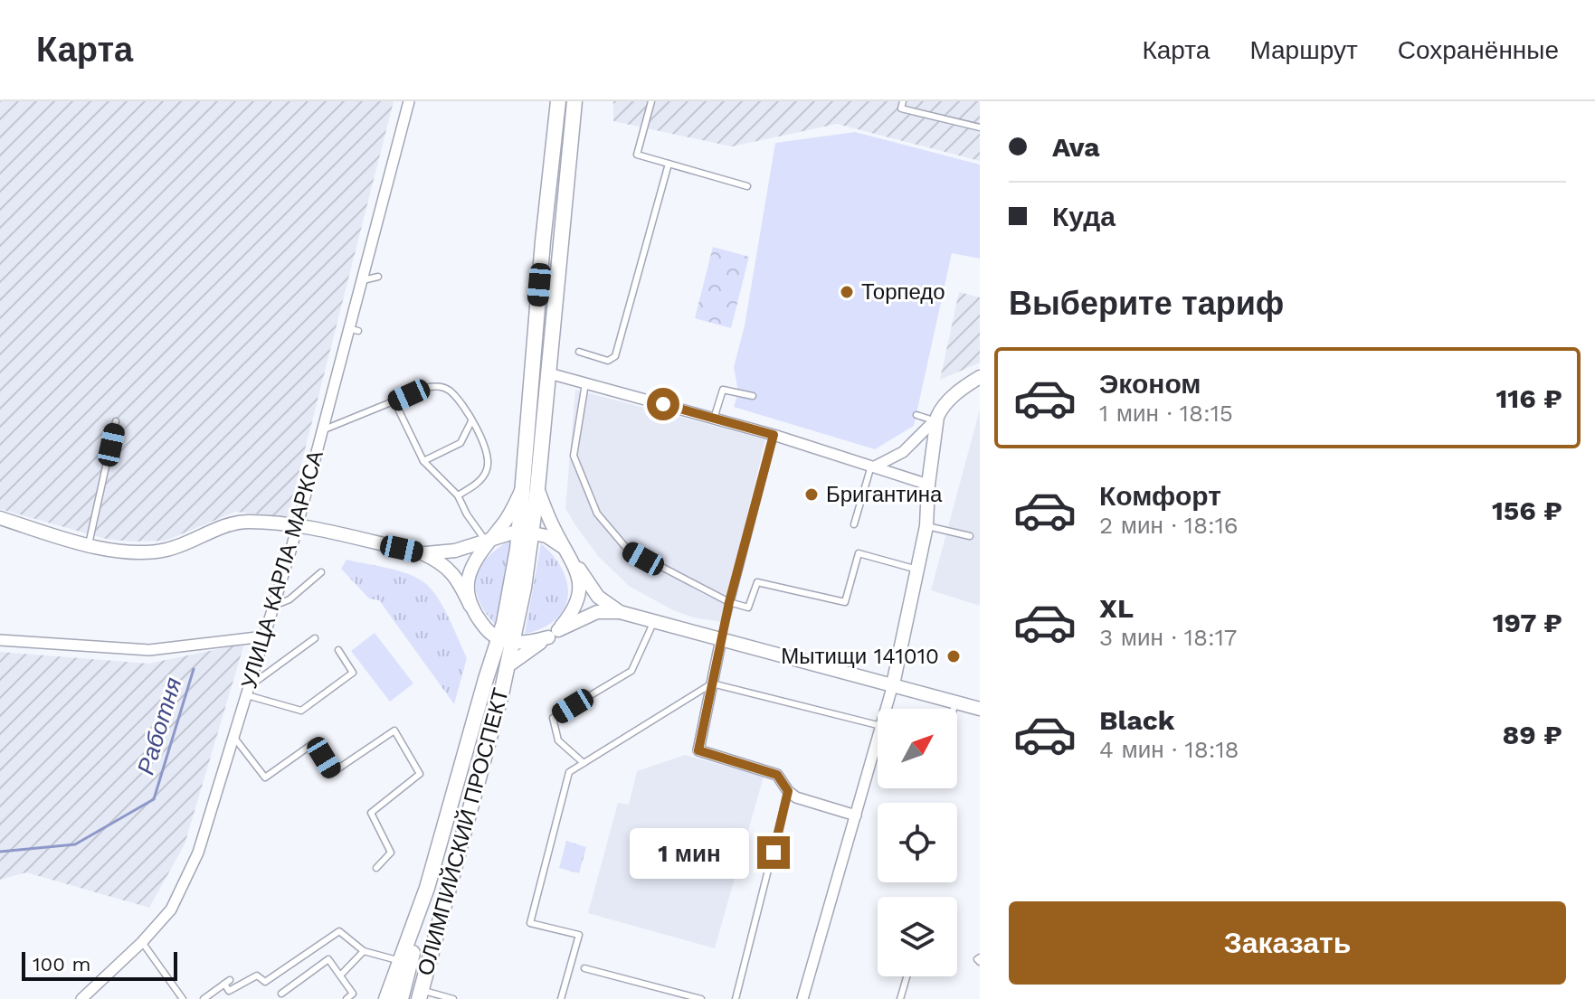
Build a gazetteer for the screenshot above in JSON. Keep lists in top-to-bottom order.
{
  "streets": {
    "main road": ["ОЛИМПИЙСКИЙ ПРОСПЕКТ"],
    "street": ["УЛИЦА КАРЛА МАРКСА"]
  },
  "water": ["Работня"],
  "places": ["Торпедо", "Бригантина", "Мытищи 141010"],
  "scale_bar": "100 m",
  "north": "top right",
  "page": {
    "header": "Карта",
    "nav": ["Карта", "Маршрут", "Сохранённые"],
    "banner": ["Ava", "Куда"],
    "heading": "Выберите тариф",
    "list": [
      {
        "name": "Эконом",
        "note": "1 мин · 18:15",
        "value": "116 ₽"
      },
      {
        "name": "Комфорт",
        "note": "2 мин · 18:16",
        "value": "156 ₽"
      },
      {
        "name": "XL",
        "note": "3 мин · 18:17",
        "value": "197 ₽"
      },
      {
        "name": "Black",
        "note": "4 мин · 18:18",
        "value": "89 ₽"
      }
    ],
    "bubble": "1 мин",
    "buttons": "Заказать",
    "scale": "100 m"
  }
}
